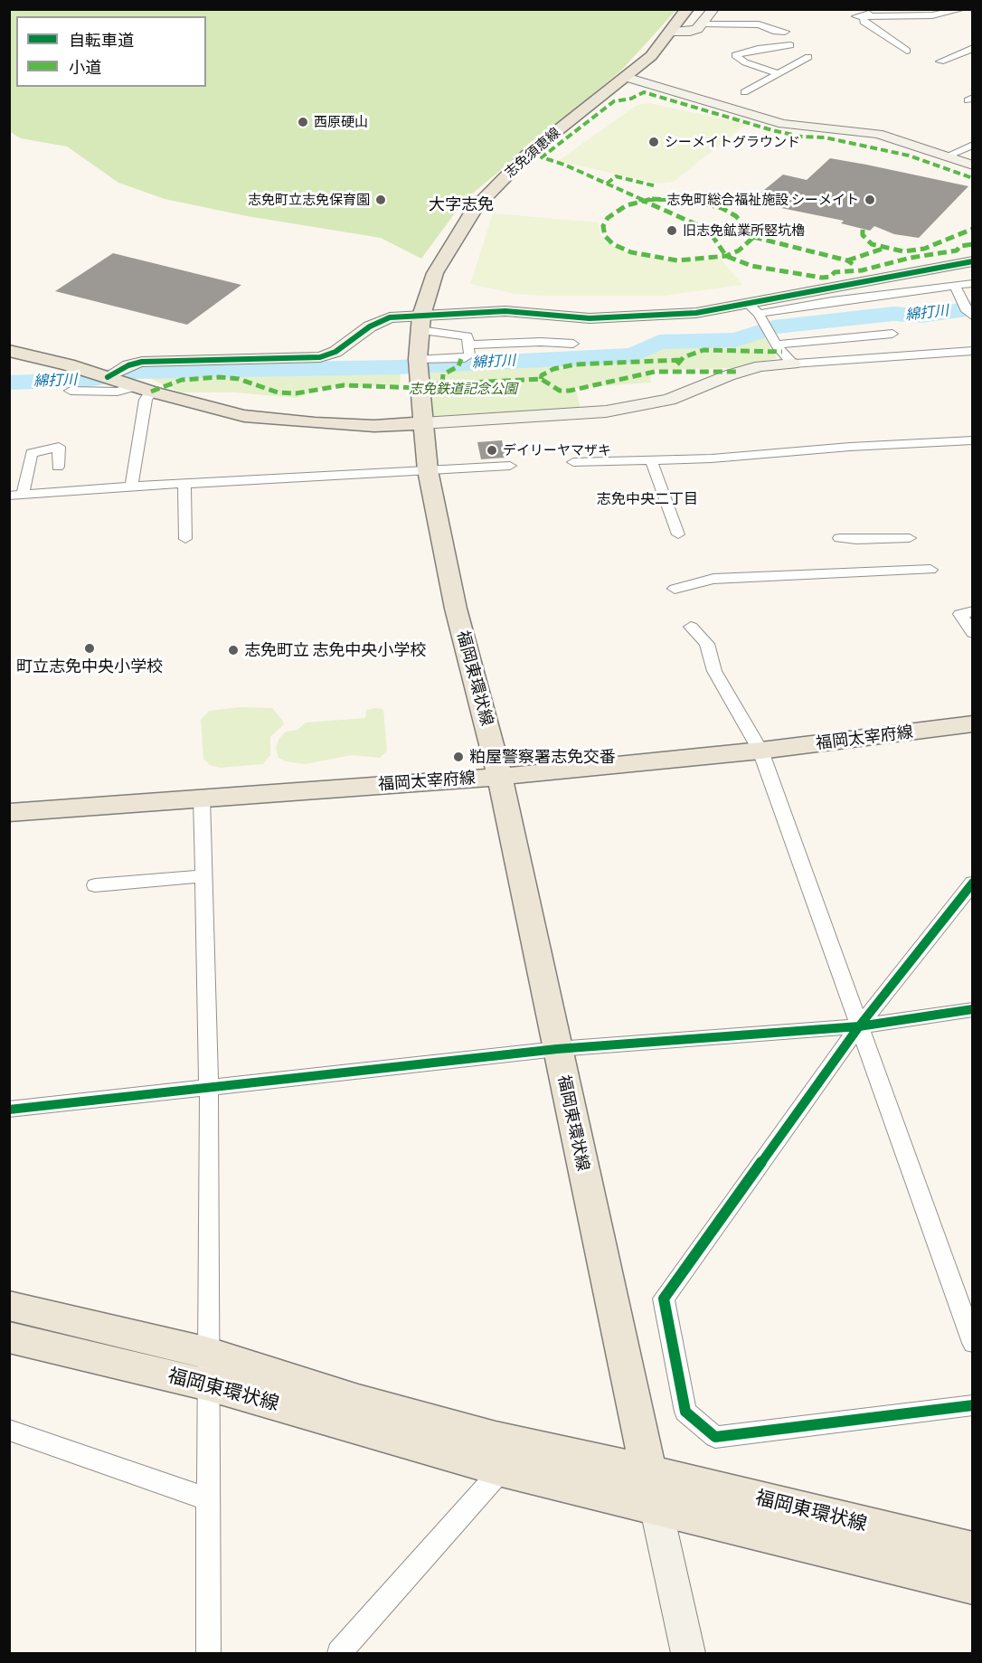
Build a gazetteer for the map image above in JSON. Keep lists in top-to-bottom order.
{
  "streets": {
    "main road": ["志免須恵線", "福岡東環状線", "福岡太宰府線"]
  },
  "crossings": [
    ["志免須恵線", "福岡東環状線"],
    ["福岡東環状線", "福岡太宰府線"]
  ],
  "districts": ["大字志免", "志免中央二丁目"],
  "water": ["綿打川"],
  "parks": ["志免鉄道記念公園"],
  "places": [
    "西原硬山",
    "シーメイトグラウンド",
    "志免町立志免保育園",
    "志免町総合福祉施設 シーメイト",
    "旧志免鉱業所竪坑櫓",
    "デイリーヤマザキ",
    "町立志免中央小学校",
    "志免町立 志免中央小学校",
    "粕屋警察署志免交番"
  ],
  "legend": ["自転車道", "小道"]
}
